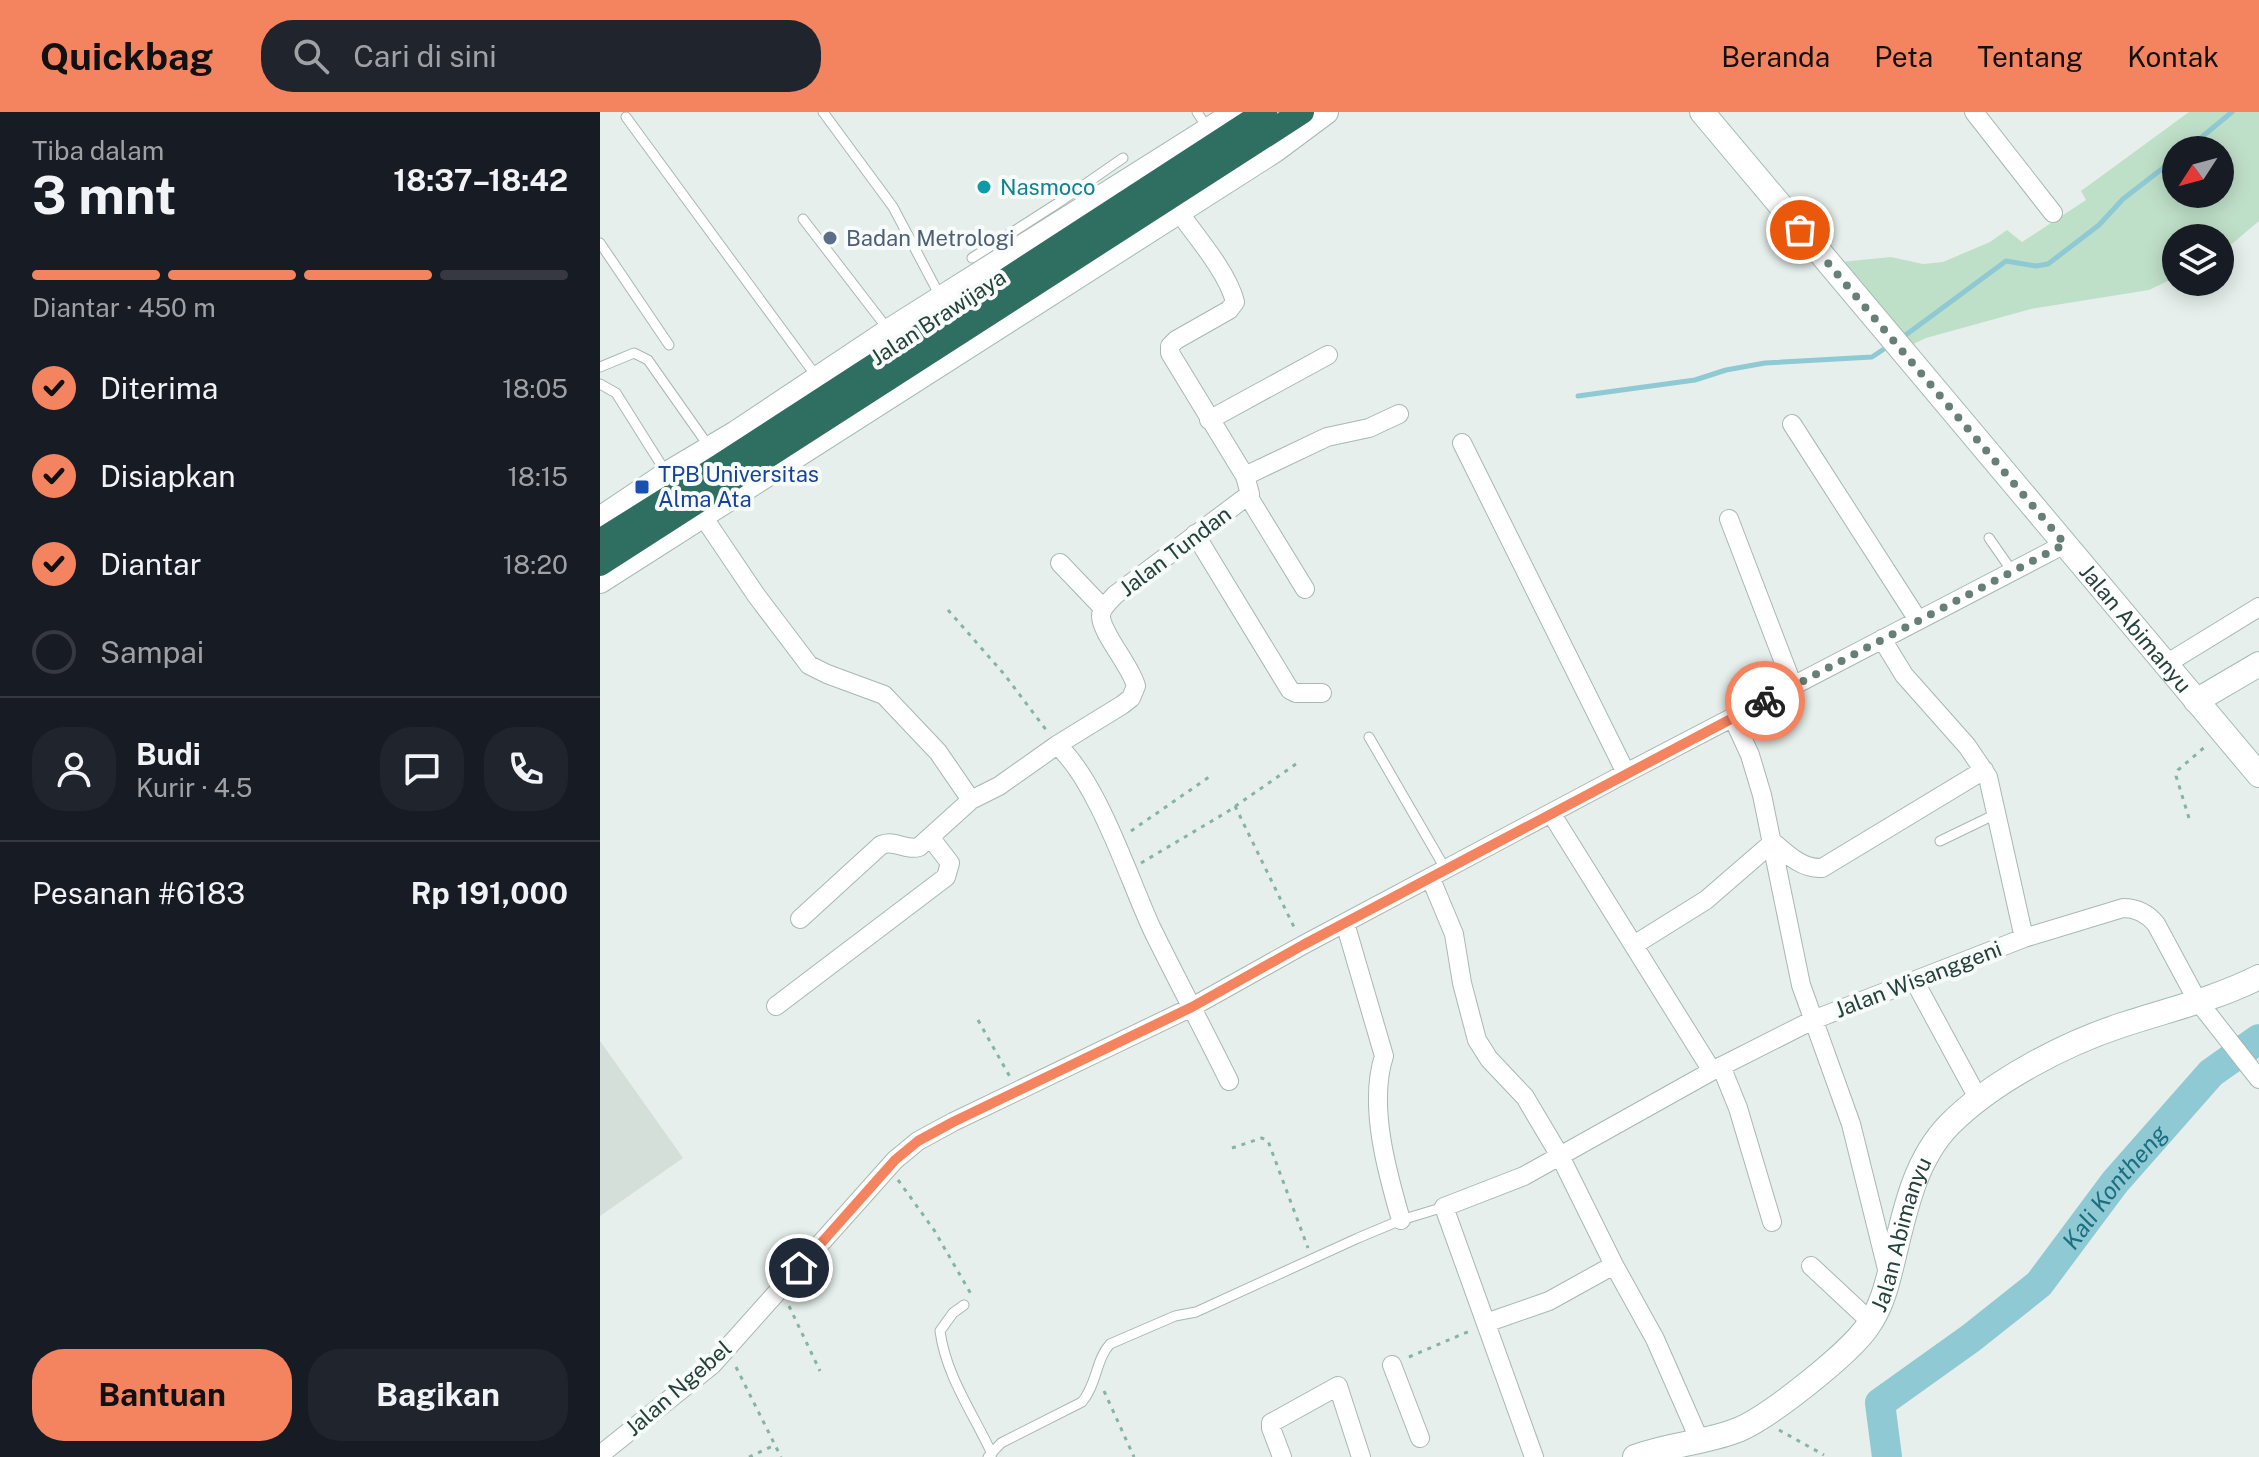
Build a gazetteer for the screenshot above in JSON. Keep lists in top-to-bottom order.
{
  "streets": {
    "highway": ["Jalan Brawijaya"],
    "street": [
      "Jalan Tundan",
      "Jalan Abimanyu",
      "Jalan Wisanggeni",
      "Jalan Ngebel"
    ]
  },
  "crossings": [
    ["Jalan Abimanyu", "Jalan Wisanggeni"],
    ["Jalan Abimanyu", "Jalan Ngebel"]
  ],
  "water": ["Kali Kontheng"],
  "places": {
    "other": ["Nasmoco", "Badan Metrologi"],
    "transit": ["TPB Universitas Alma Ata"]
  },
  "north": "bottom left",
  "page": {
    "header": "Quickbag",
    "search": "Cari di sini",
    "nav": [
      "Beranda",
      "Peta",
      "Tentang",
      "Kontak"
    ],
    "heading": ["3 mnt", "Tiba dalam", "18:37–18:42"],
    "panel": [
      "Budi",
      "Kurir · 4.5",
      "Pesanan #6183",
      "Rp 191,000"
    ],
    "bar": "Diantar · 450 m",
    "list": [
      ["Diterima", "18:05"],
      ["Disiapkan", "18:15"],
      ["Diantar", "18:20"],
      "Sampai"
    ],
    "buttons": ["Bantuan", "Bagikan"]
  }
}
